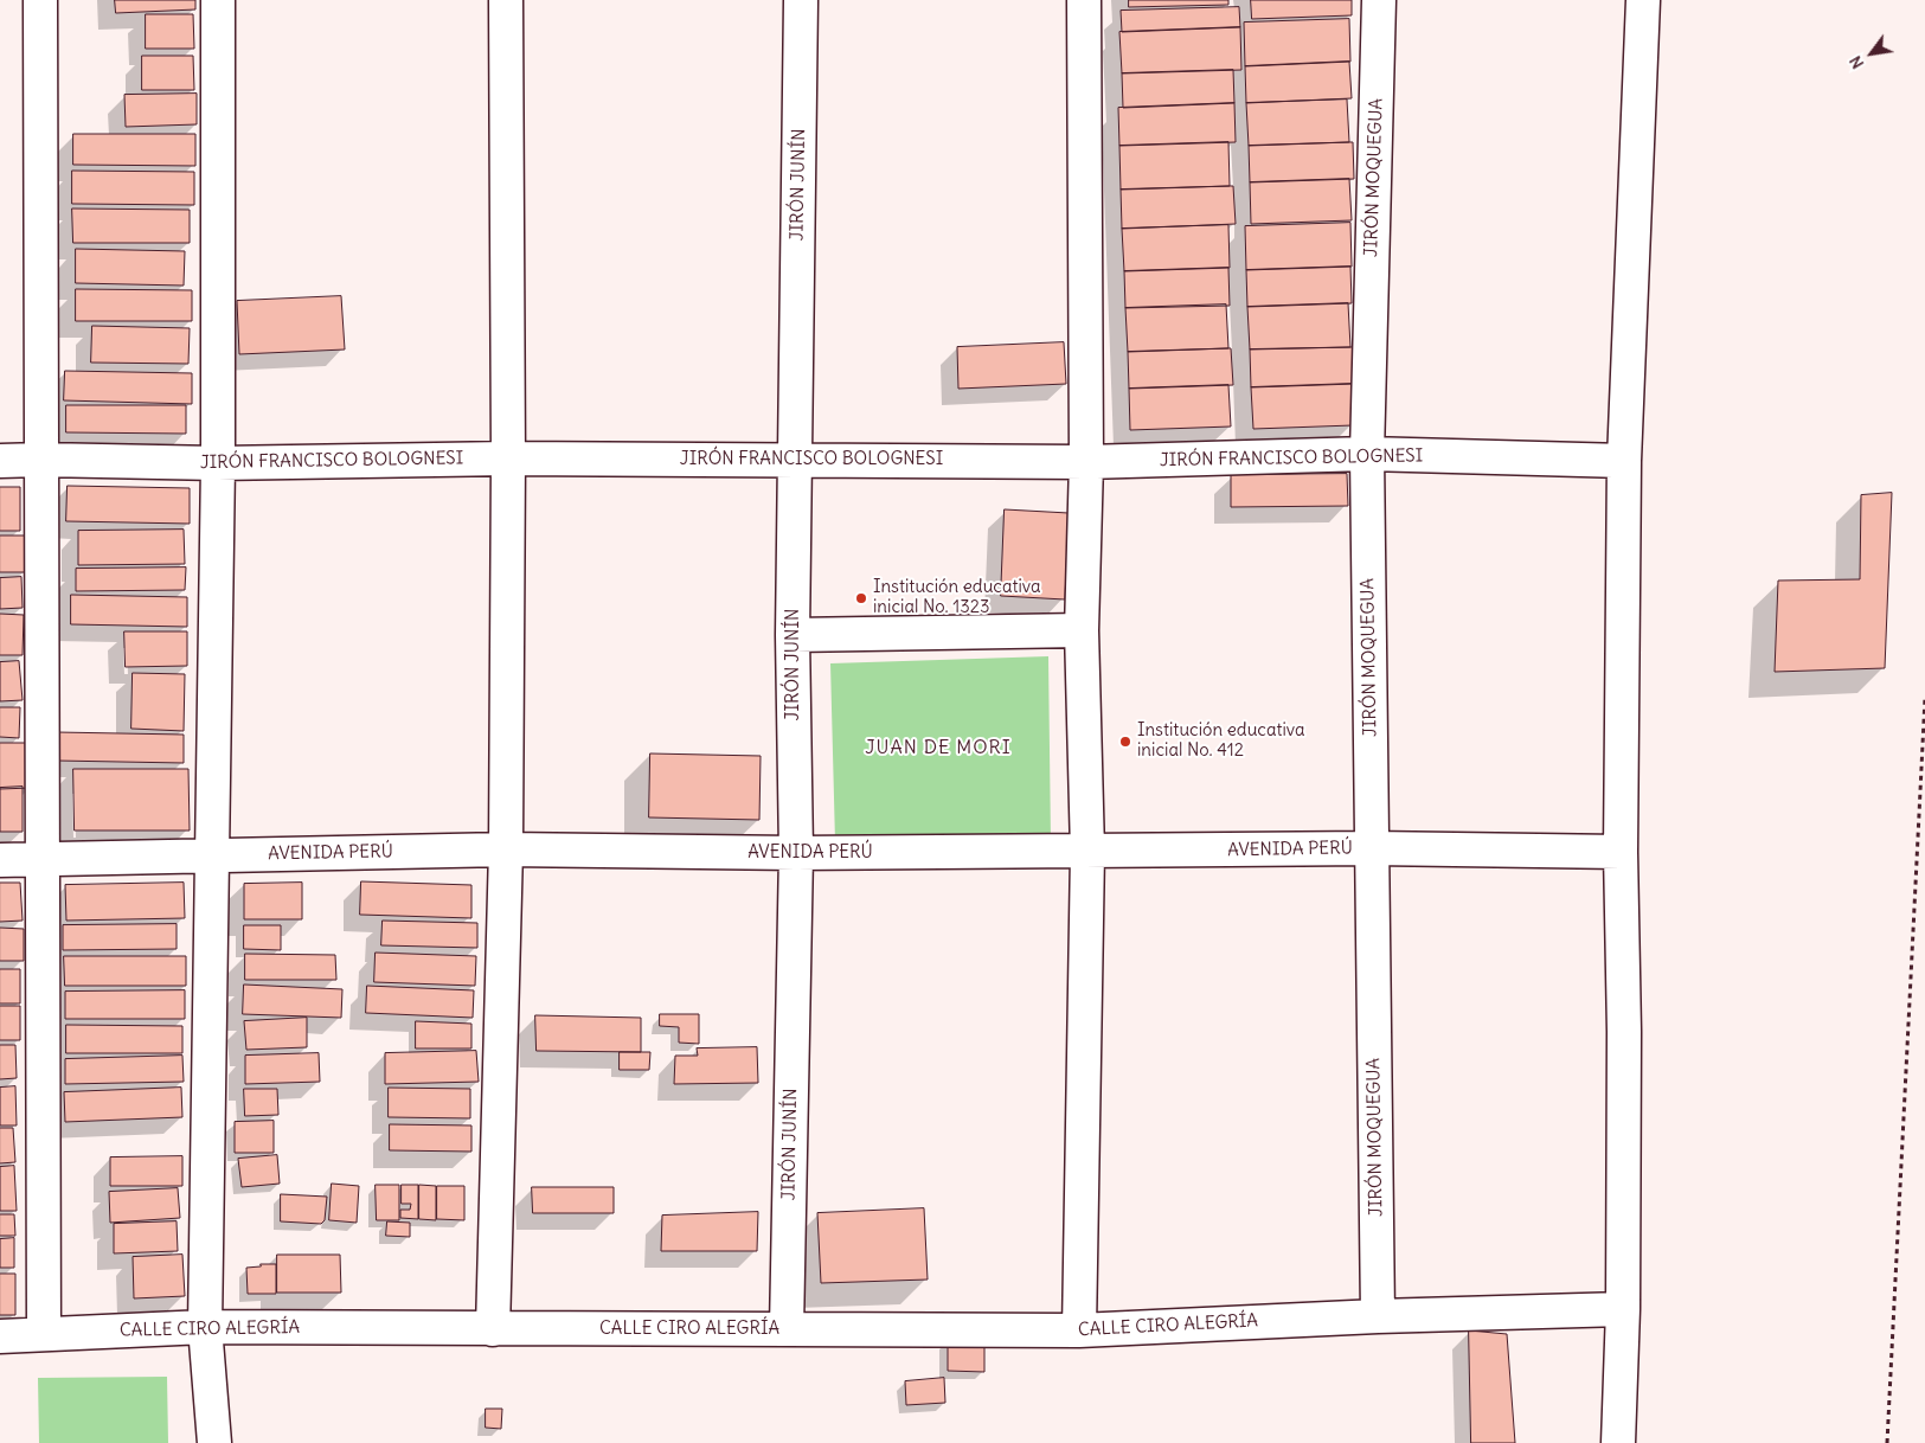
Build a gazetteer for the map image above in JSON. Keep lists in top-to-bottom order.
{
  "streets": {
    "street": [
      "JIRÓN MOQUEGUA",
      "JIRÓN JUNÍN",
      "JIRÓN FRANCISCO BOLOGNESI",
      "AVENIDA PERÚ",
      "CALLE CIRO ALEGRÍA"
    ]
  },
  "crossings": [
    ["JIRÓN MOQUEGUA", "JIRÓN FRANCISCO BOLOGNESI"],
    ["JIRÓN MOQUEGUA", "AVENIDA PERÚ"],
    ["JIRÓN MOQUEGUA", "CALLE CIRO ALEGRÍA"],
    ["JIRÓN JUNÍN", "JIRÓN FRANCISCO BOLOGNESI"],
    ["JIRÓN JUNÍN", "AVENIDA PERÚ"],
    ["JIRÓN JUNÍN", "CALLE CIRO ALEGRÍA"]
  ],
  "districts": ["JUAN DE MORI"],
  "places": ["Institución educativa inicial No. 1323", "Institución educativa inicial No. 412"],
  "north": "bottom left"
}
